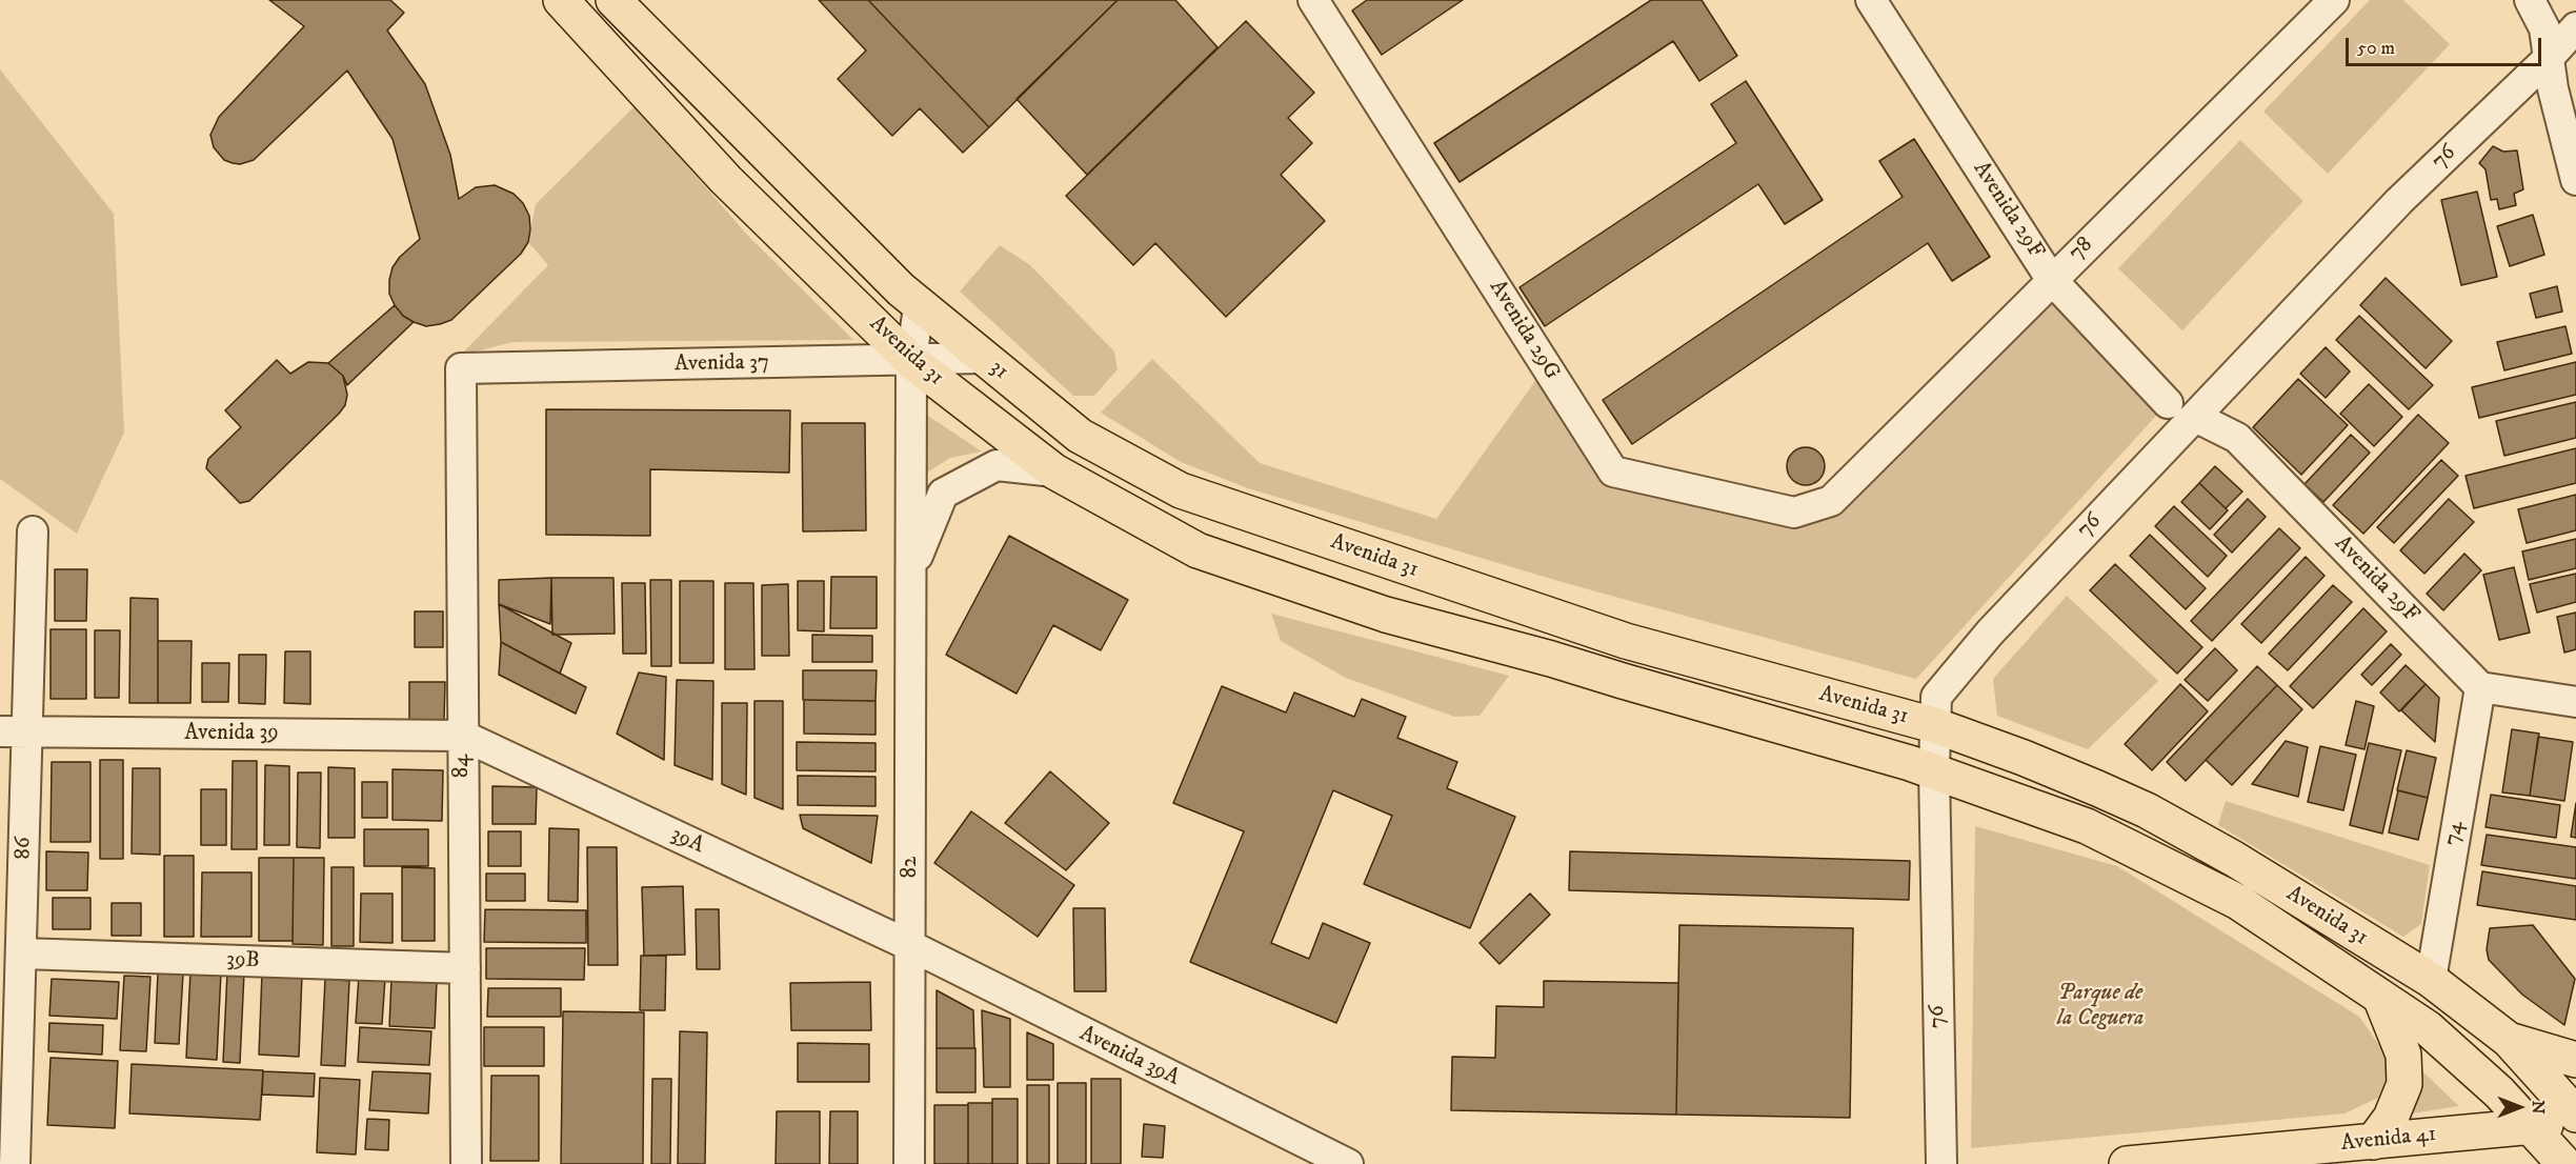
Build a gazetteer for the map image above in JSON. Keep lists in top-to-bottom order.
{
  "streets": {
    "main road": ["Avenida 31", "31", "Avenida 41"],
    "street": [
      "76",
      "Avenida 29F",
      "78",
      "Avenida 29G",
      "Avenida 37",
      "Avenida 39",
      "84",
      "74",
      "39A",
      "86",
      "82",
      "39B",
      "Avenida 39A"
    ]
  },
  "crossings": [
    ["76", "Avenida 29F"],
    ["76", "Avenida 31"],
    ["Avenida 29F", "78"],
    ["Avenida 29F", "74"],
    ["78", "Avenida 29G"],
    ["Avenida 31", "Avenida 37"],
    ["Avenida 31", "31"],
    ["Avenida 31", "74"],
    ["Avenida 31", "82"],
    ["Avenida 31", "Avenida 41"],
    ["Avenida 37", "31"],
    ["Avenida 37", "84"],
    ["Avenida 37", "82"],
    ["31", "82"],
    ["Avenida 39", "84"],
    ["Avenida 39", "39A"],
    ["Avenida 39", "86"],
    ["84", "39A"],
    ["84", "39B"],
    ["39A", "82"],
    ["39A", "Avenida 39A"],
    ["86", "39B"],
    ["82", "Avenida 39A"]
  ],
  "parks": ["Parque de la Ceguera"],
  "scale_bar": "50 m",
  "north": "right"
}
